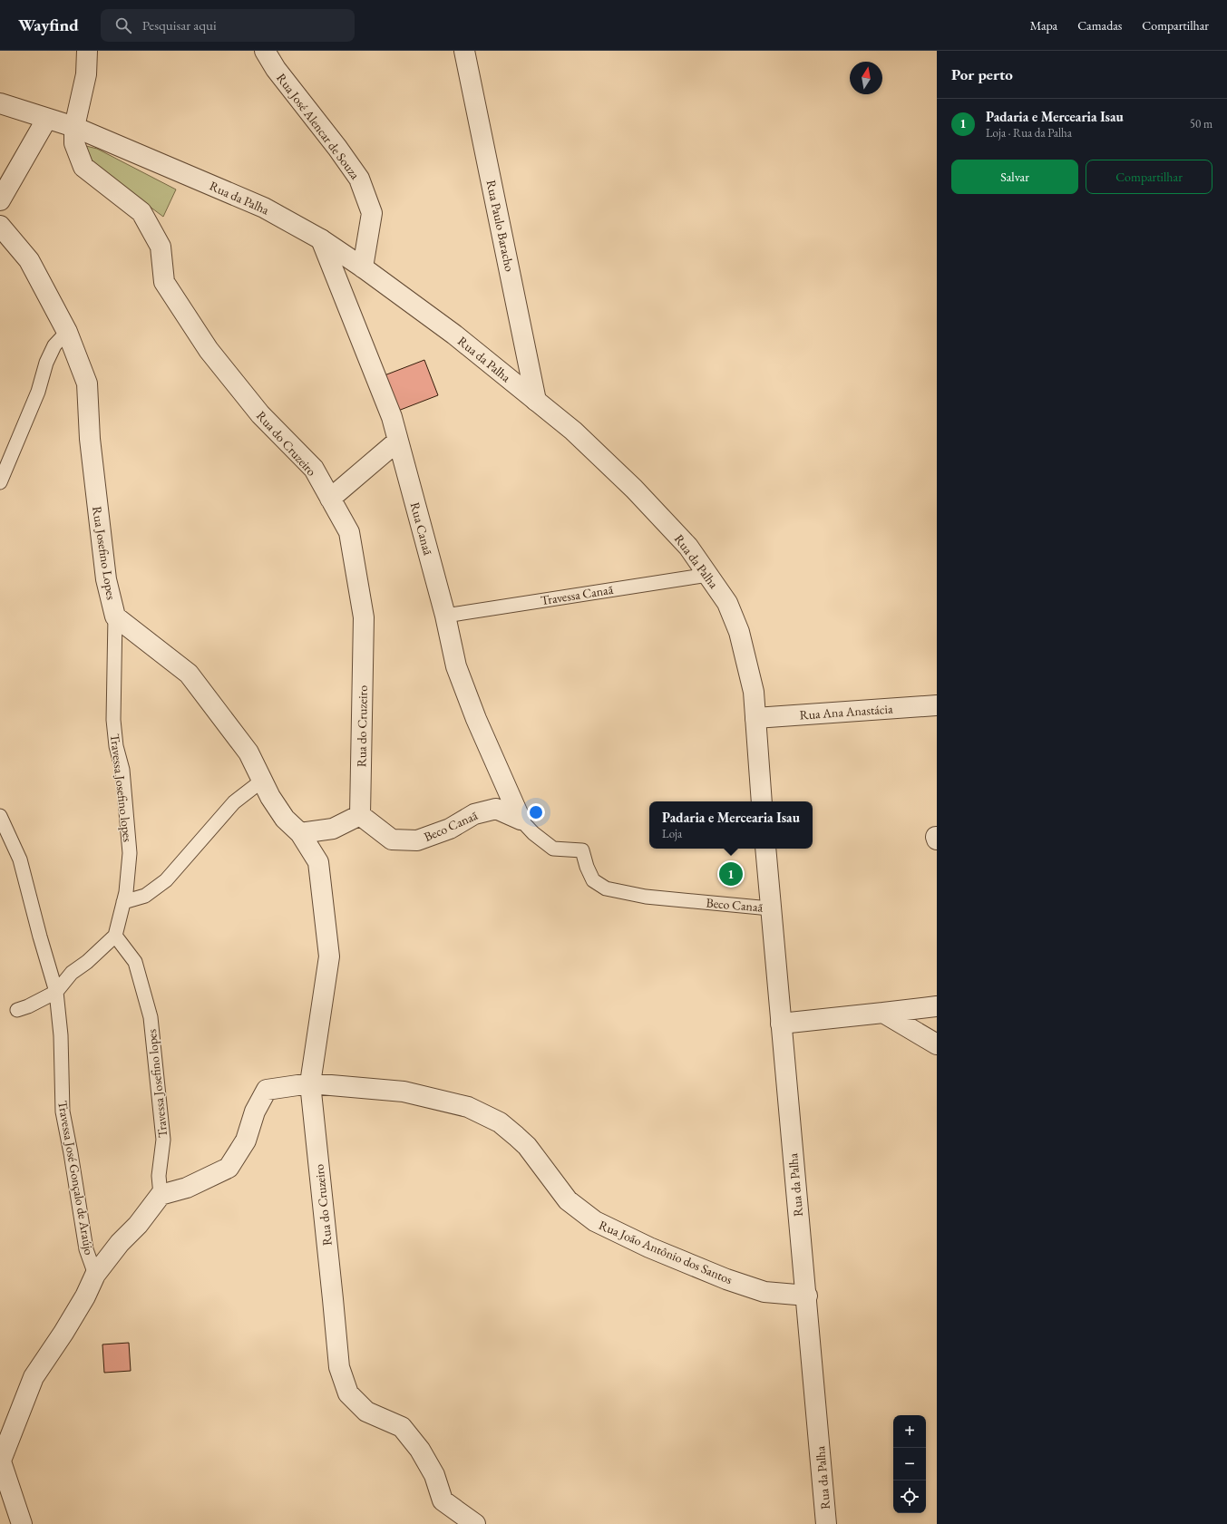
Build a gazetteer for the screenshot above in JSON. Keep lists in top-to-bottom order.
{
  "streets": {
    "street": [
      "Rua José Alencar de Souza",
      "Rua da Palha",
      "Rua Paulo Baracho",
      "Rua do Cruzeiro",
      "Rua Canaã",
      "Rua Josefino Lopes",
      "Rua Ana Anastácia",
      "Beco Canaã",
      "Rua João Antônio dos Santos"
    ],
    "lane": ["Travessa Canaã", "Travessa Josefino lopes", "Travessa José Gonçalo de Araújo"]
  },
  "crossings": [
    ["Rua José Alencar de Souza", "Rua da Palha"],
    ["Rua da Palha", "Rua Paulo Baracho"],
    ["Rua da Palha", "Rua do Cruzeiro"],
    ["Rua da Palha", "Rua Canaã"],
    ["Rua da Palha", "Travessa Canaã"],
    ["Rua da Palha", "Rua Ana Anastácia"],
    ["Rua da Palha", "Beco Canaã"],
    ["Rua da Palha", "Rua João Antônio dos Santos"],
    ["Rua do Cruzeiro", "Rua Josefino Lopes"],
    ["Rua do Cruzeiro", "Beco Canaã"],
    ["Rua do Cruzeiro", "Rua João Antônio dos Santos"],
    ["Rua Canaã", "Travessa Canaã"],
    ["Rua Canaã", "Beco Canaã"],
    ["Rua Josefino Lopes", "Travessa Josefino lopes"],
    ["Travessa Josefino lopes", "Rua João Antônio dos Santos"]
  ],
  "north": "top",
  "page": {
    "header": "Wayfind",
    "search": "Pesquisar aqui",
    "nav": ["Mapa", "Camadas", "Compartilhar"],
    "heading": "Por perto",
    "list": [
      {
        "mark": "1",
        "name": "Padaria e Mercearia Isau",
        "note": "Loja · Rua da Palha",
        "value": "50 m"
      }
    ],
    "buttons": ["Salvar", "Compartilhar"],
    "popup": ["Padaria e Mercearia Isau", "Loja"],
    "pins": "1",
    "map_buttons": ["+", "−"]
  }
}
